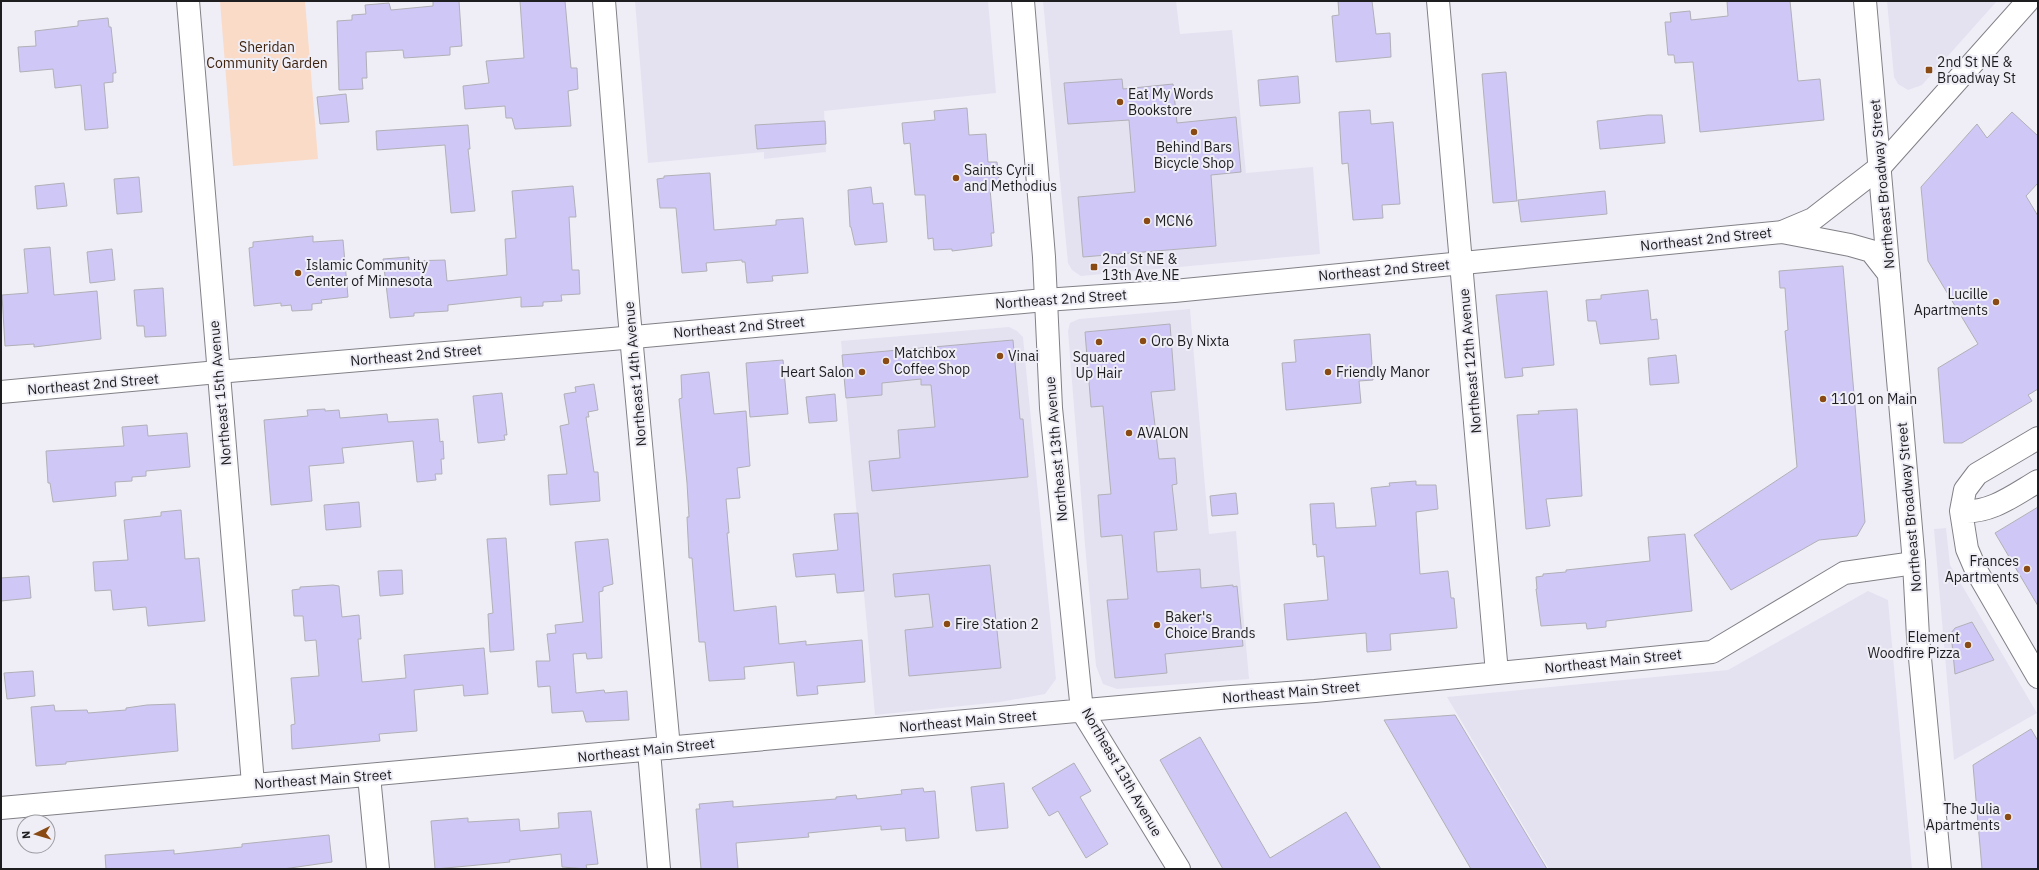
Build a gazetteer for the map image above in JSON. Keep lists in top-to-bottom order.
{
  "streets": {
    "street": [
      "Northeast Broadway Street",
      "Northeast 2nd Street",
      "Northeast 12th Avenue",
      "Northeast 14th Avenue",
      "Northeast 15th Avenue",
      "Northeast 13th Avenue",
      "Northeast Main Street"
    ]
  },
  "crossings": [
    ["Northeast Broadway Street", "Northeast 2nd Street"],
    ["Northeast Broadway Street", "Northeast Main Street"],
    ["Northeast 2nd Street", "Northeast 12th Avenue"],
    ["Northeast 2nd Street", "Northeast 14th Avenue"],
    ["Northeast 2nd Street", "Northeast 15th Avenue"],
    ["Northeast 2nd Street", "Northeast 13th Avenue"],
    ["Northeast 12th Avenue", "Northeast Main Street"],
    ["Northeast 14th Avenue", "Northeast Main Street"],
    ["Northeast 15th Avenue", "Northeast Main Street"],
    ["Northeast 13th Avenue", "Northeast Main Street"]
  ],
  "parks": ["Sheridan Community Garden"],
  "places": {
    "transit": ["2nd St NE & Broadway St", "2nd St NE & 13th Ave NE"],
    "other": [
      "Eat My Words Bookstore",
      "Behind Bars Bicycle Shop",
      "Saints Cyril and Methodius",
      "MCN6",
      "Islamic Community Center of Minnesota",
      "Lucille Apartments",
      "Oro By Nixta",
      "Squared Up Hair",
      "Vinai",
      "Matchbox Coffee Shop",
      "Heart Salon",
      "Friendly Manor",
      "1101 on Main",
      "AVALON",
      "Frances Apartments",
      "Fire Station 2",
      "Baker's Choice Brands",
      "Element Woodfire Pizza",
      "The Julia Apartments"
    ]
  },
  "north": "left"
}
